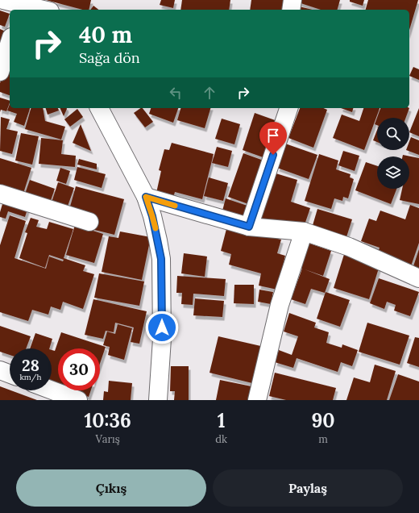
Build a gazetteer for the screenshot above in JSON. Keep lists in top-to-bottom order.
{
  "page": {
    "turn": ["40 m", "Sağa dön"],
    "speed": "28 km/h",
    "limit": "30",
    "eta": [
      "10:36",
      "Varış",
      "1",
      "dk",
      "90",
      "m"
    ],
    "buttons": ["Çıkış", "Paylaş"]
  }
}
